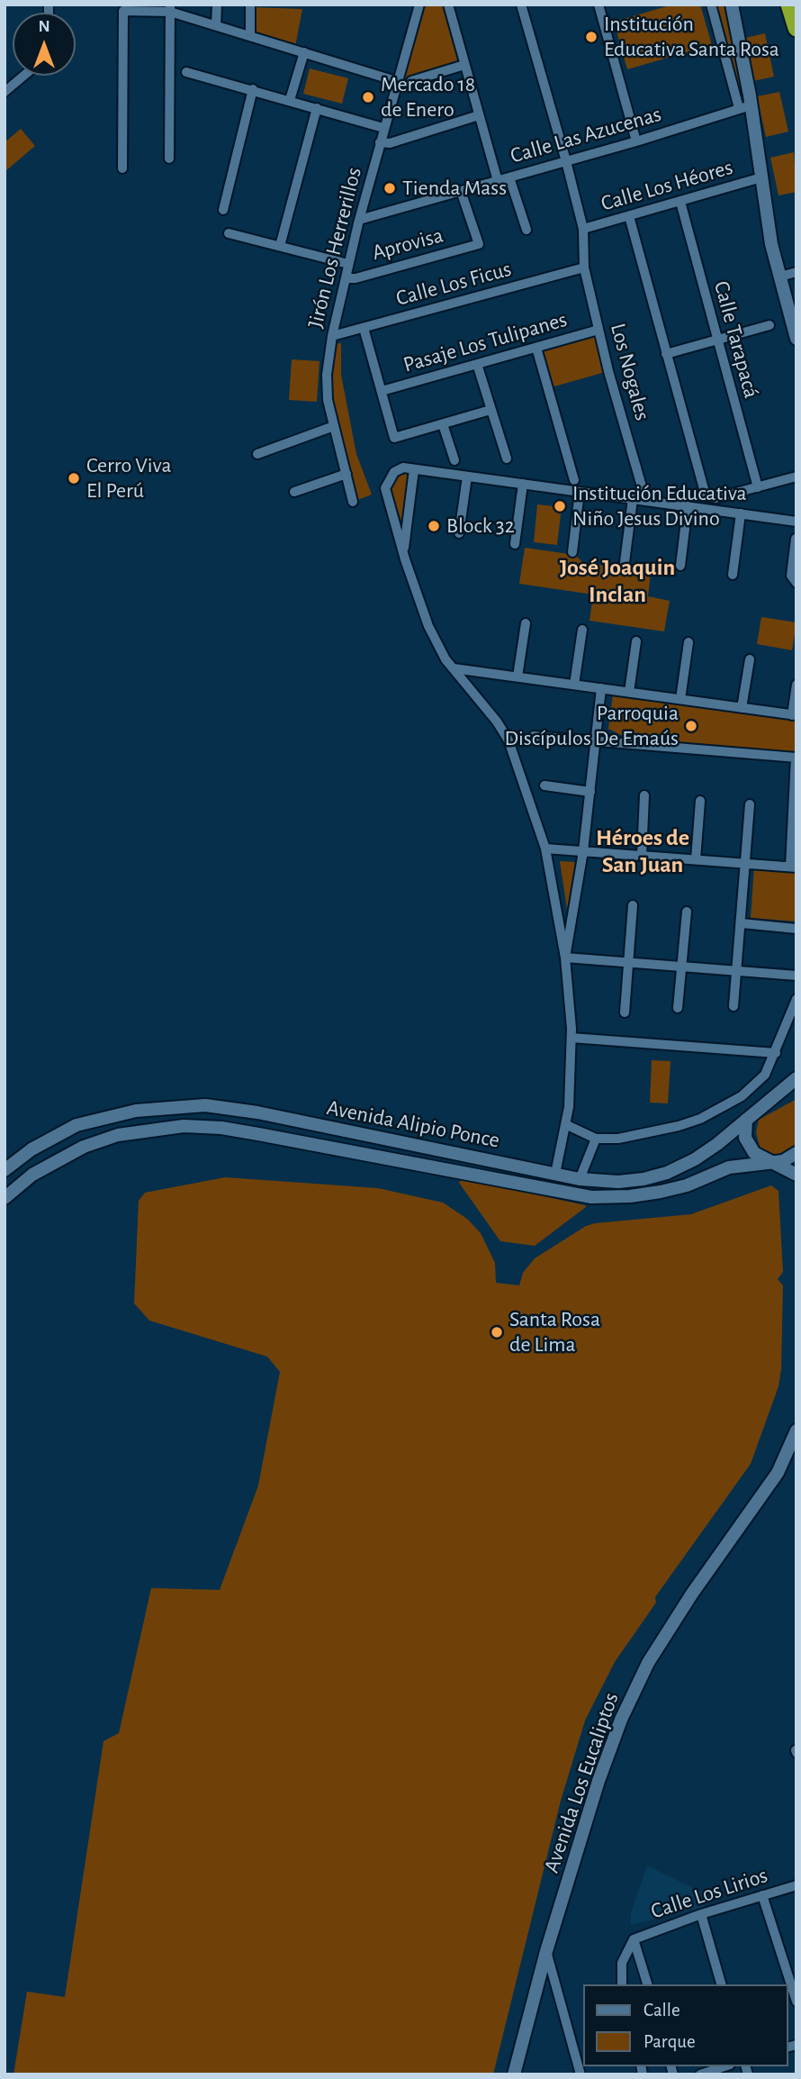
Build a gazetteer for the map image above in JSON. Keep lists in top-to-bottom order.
{
  "streets": {
    "main road": ["Avenida Alipio Ponce", "Avenida Los Eucaliptos"],
    "street": [
      "Calle Las Azucenas",
      "Calle Los Héores",
      "Aprovisa",
      "Jirón Los Herrerillos",
      "Calle Los Ficus",
      "Calle Tarapacá",
      "Pasaje Los Tulipanes",
      "Los Nogales",
      "Calle Los Lirios"
    ]
  },
  "crossings": [
    ["Calle Las Azucenas", "Aprovisa"],
    ["Calle Las Azucenas", "Jirón Los Herrerillos"],
    ["Calle Las Azucenas", "Los Nogales"],
    ["Calle Los Héores", "Calle Tarapacá"],
    ["Calle Los Héores", "Los Nogales"],
    ["Aprovisa", "Jirón Los Herrerillos"],
    ["Jirón Los Herrerillos", "Calle Los Ficus"],
    ["Calle Los Ficus", "Los Nogales"],
    ["Pasaje Los Tulipanes", "Los Nogales"]
  ],
  "districts": ["José Joaquin Inclan", "Héroes de San Juan"],
  "places": [
    "Institución Educativa Santa Rosa",
    "Mercado 18 de Enero",
    "Tienda Mass",
    "Cerro Viva El Perú",
    "Institución Educativa Niño Jesus Divino",
    "Block 32",
    "Parroquia Discípulos De Emaús",
    "Santa Rosa de Lima"
  ],
  "legend": ["Calle", "Parque"],
  "north": "top"
}
